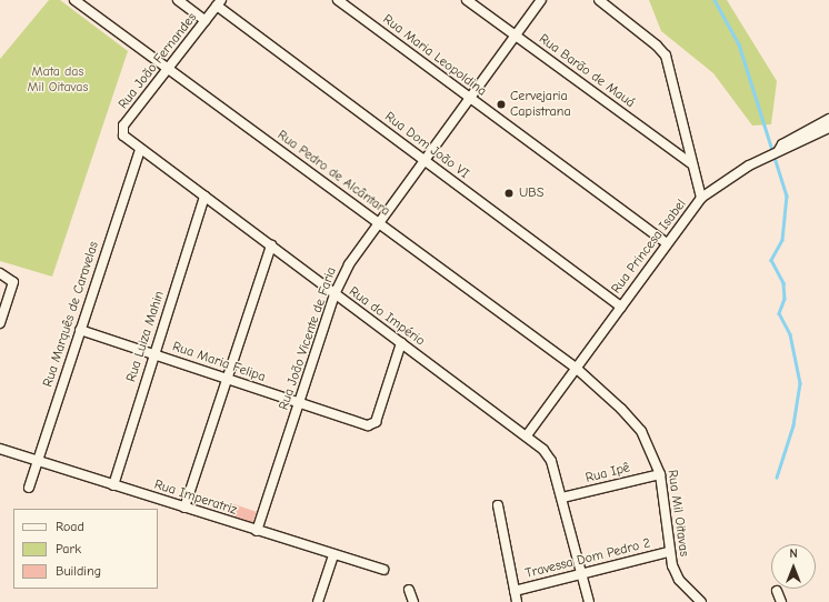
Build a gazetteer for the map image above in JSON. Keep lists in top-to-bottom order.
{
  "streets": {
    "street": [
      "Rua Maria Leopoldina",
      "Rua João Fernandes",
      "Rua Barão de Mauá",
      "Rua Dom João VI",
      "Rua Pedro de Alcântara",
      "Rua Princesa Isabel",
      "Rua Marquês de Caravelas",
      "Rua do Império",
      "Rua Luiza Mahin",
      "Rua João Vicente de Faria",
      "Rua Maria Felipa",
      "Rua Ipê",
      "Rua Imperatriz",
      "Rua Mil Oitavas",
      "Travessa Dom Pedro 2"
    ]
  },
  "crossings": [
    ["Rua Maria Leopoldina", "Rua Princesa Isabel"],
    ["Rua Maria Leopoldina", "Rua João Vicente de Faria"],
    ["Rua João Fernandes", "Rua Dom João VI"],
    ["Rua João Fernandes", "Rua Pedro de Alcântara"],
    ["Rua João Fernandes", "Rua do Império"],
    ["Rua Barão de Mauá", "Rua Princesa Isabel"],
    ["Rua Barão de Mauá", "Rua João Vicente de Faria"],
    ["Rua Dom João VI", "Rua Princesa Isabel"],
    ["Rua Dom João VI", "Rua João Vicente de Faria"],
    ["Rua Pedro de Alcântara", "Rua Princesa Isabel"],
    ["Rua Pedro de Alcântara", "Rua João Vicente de Faria"],
    ["Rua Pedro de Alcântara", "Rua Mil Oitavas"],
    ["Rua Princesa Isabel", "Rua do Império"],
    ["Rua Princesa Isabel", "Rua Mil Oitavas"],
    ["Rua Marquês de Caravelas", "Rua do Império"],
    ["Rua Marquês de Caravelas", "Rua Maria Felipa"],
    ["Rua Marquês de Caravelas", "Rua Imperatriz"],
    ["Rua do Império", "Rua Luiza Mahin"],
    ["Rua do Império", "Rua João Vicente de Faria"],
    ["Rua do Império", "Rua Maria Felipa"],
    ["Rua do Império", "Rua Ipê"],
    ["Rua do Império", "Travessa Dom Pedro 2"],
    ["Rua Luiza Mahin", "Rua Maria Felipa"],
    ["Rua Luiza Mahin", "Rua Imperatriz"],
    ["Rua João Vicente de Faria", "Rua Maria Felipa"],
    ["Rua João Vicente de Faria", "Rua Imperatriz"],
    ["Rua Ipê", "Rua Mil Oitavas"],
    ["Rua Mil Oitavas", "Travessa Dom Pedro 2"]
  ],
  "parks": ["Mata das Mil Oitavas"],
  "places": ["Cervejaria Capistrana", "UBS"],
  "legend": ["Road", "Park", "Building"],
  "north": "top"
}
